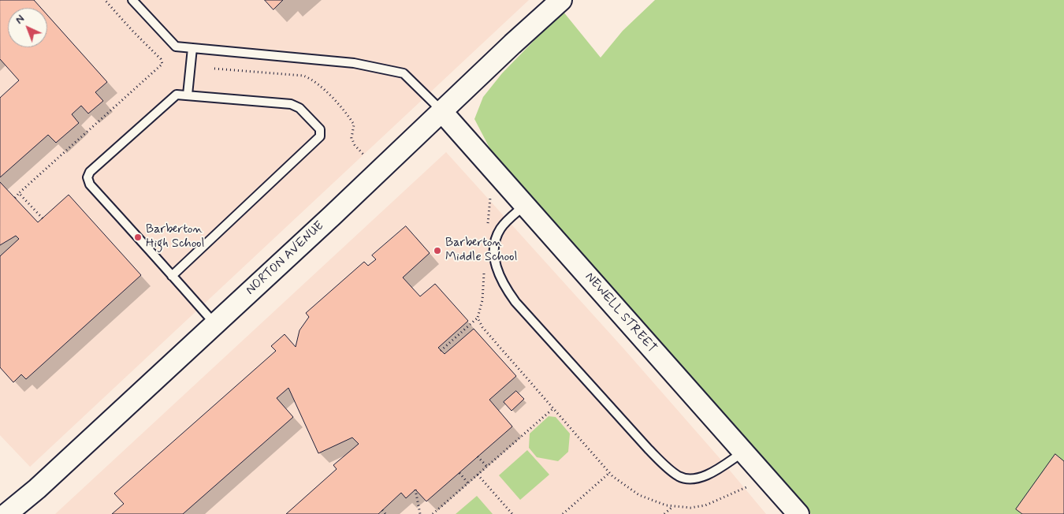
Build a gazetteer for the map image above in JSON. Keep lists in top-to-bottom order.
{
  "streets": {
    "main road": ["NORTON AVENUE", "NEWELL STREET"]
  },
  "crossings": [
    ["NORTON AVENUE", "NEWELL STREET"]
  ],
  "places": ["Barberton High School", "Barberton Middle School"],
  "north": "top left"
}
